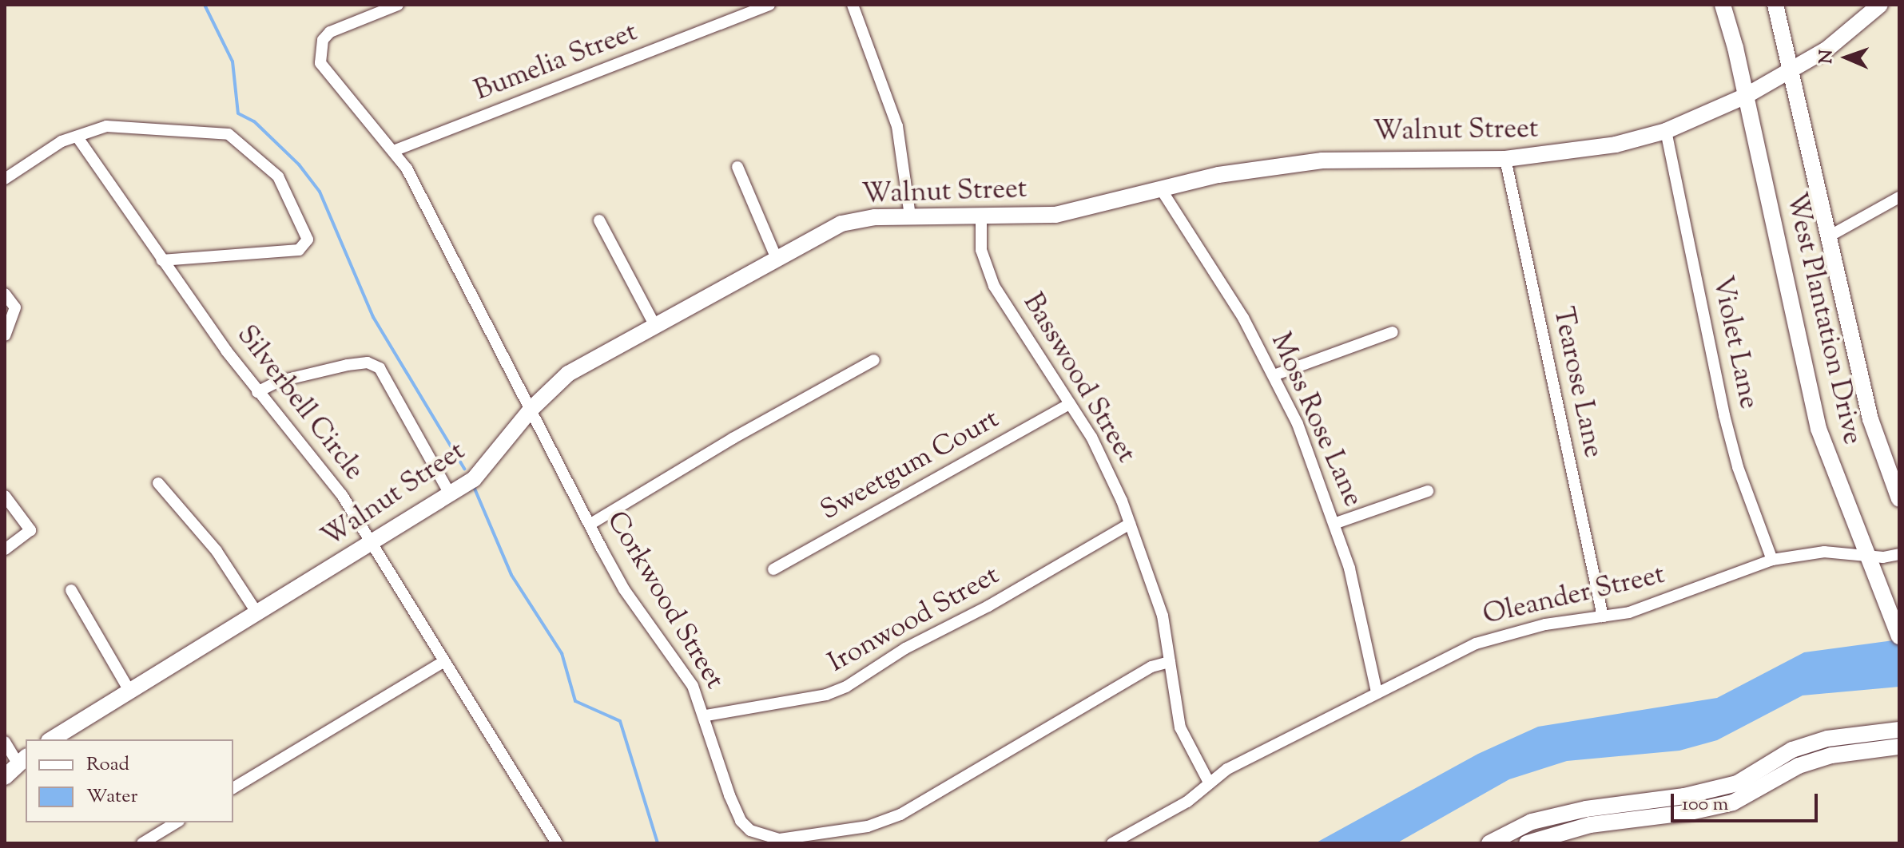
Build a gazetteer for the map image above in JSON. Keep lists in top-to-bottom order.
{
  "streets": {
    "street": [
      "Bumelia Street",
      "Walnut Street",
      "West Plantation Drive",
      "Violet Lane",
      "Basswood Street",
      "Tearose Lane",
      "Silverbell Circle",
      "Moss Rose Lane",
      "Sweetgum Court",
      "Oleander Street",
      "Corkwood Street",
      "Ironwood Street"
    ]
  },
  "crossings": [
    ["Bumelia Street", "Corkwood Street"],
    ["Walnut Street", "West Plantation Drive"],
    ["Walnut Street", "Violet Lane"],
    ["Walnut Street", "Basswood Street"],
    ["Walnut Street", "Tearose Lane"],
    ["Walnut Street", "Silverbell Circle"],
    ["Walnut Street", "Moss Rose Lane"],
    ["Walnut Street", "Corkwood Street"],
    ["West Plantation Drive", "Oleander Street"],
    ["Violet Lane", "Oleander Street"],
    ["Basswood Street", "Sweetgum Court"],
    ["Basswood Street", "Oleander Street"],
    ["Basswood Street", "Corkwood Street"],
    ["Basswood Street", "Ironwood Street"],
    ["Tearose Lane", "Oleander Street"],
    ["Moss Rose Lane", "Oleander Street"],
    ["Corkwood Street", "Ironwood Street"]
  ],
  "legend": ["Road", "Water"],
  "scale_bar": "100 m",
  "north": "left"
}
